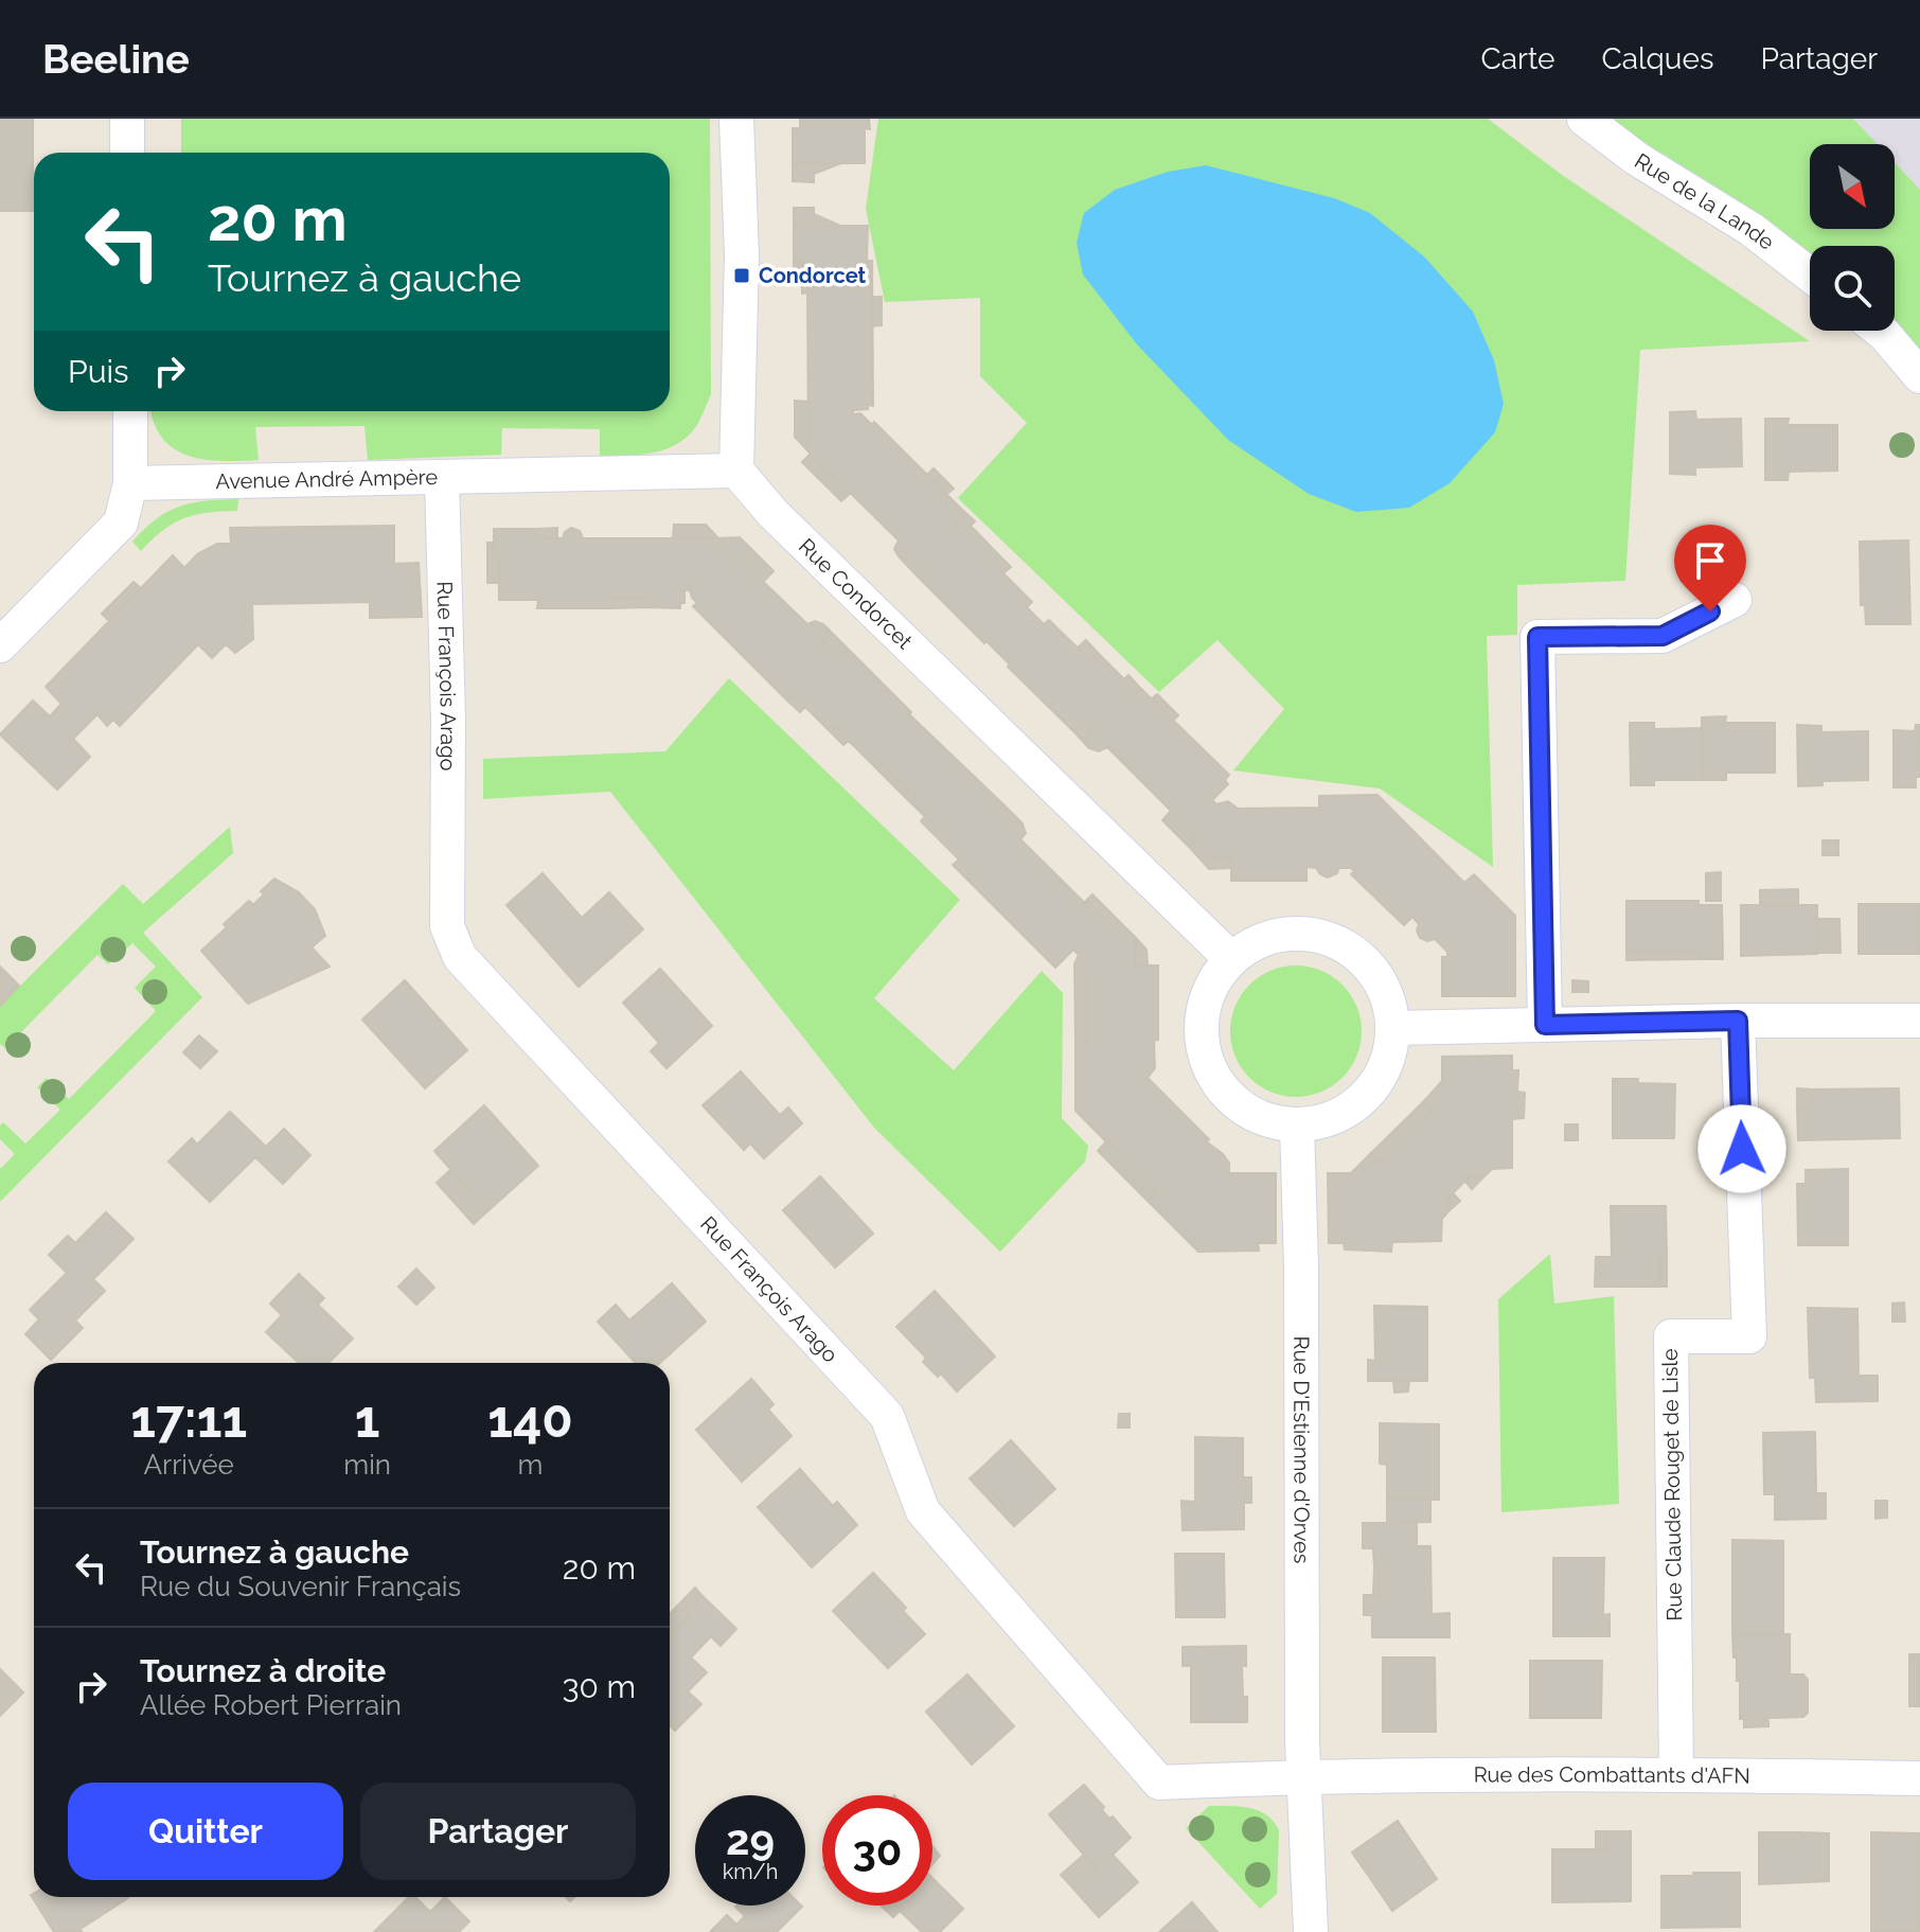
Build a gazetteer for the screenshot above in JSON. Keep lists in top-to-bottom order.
{
  "streets": {
    "street": [
      "Rue de la Lande",
      "Avenue André Ampère",
      "Rue Condorcet",
      "Rue François Arago",
      "Rue D'Estienne d'Orves",
      "Rue Claude Rouget de Lisle",
      "Rue des Combattants d'AFN"
    ]
  },
  "crossings": [
    ["Avenue André Ampère", "Rue Condorcet"],
    ["Avenue André Ampère", "Rue François Arago"],
    ["Rue Condorcet", "Rue D'Estienne d'Orves"],
    ["Rue François Arago", "Rue D'Estienne d'Orves"],
    ["Rue François Arago", "Rue des Combattants d'AFN"],
    ["Rue D'Estienne d'Orves", "Rue des Combattants d'AFN"],
    ["Rue Claude Rouget de Lisle", "Rue des Combattants d'AFN"]
  ],
  "places": {
    "transit": ["Condorcet"]
  },
  "north": "bottom right",
  "page": {
    "header": "Beeline",
    "nav": ["Carte", "Calques", "Partager"],
    "turn": ["20 m", "Tournez à gauche"],
    "then": "Puis",
    "eta": [
      "17:11",
      "Arrivée",
      "1",
      "min",
      "140",
      "m"
    ],
    "list": [
      {
        "name": "Tournez à gauche",
        "note": "Rue du Souvenir Français",
        "value": "20 m"
      },
      {
        "name": "Tournez à droite",
        "note": "Allée Robert Pierrain",
        "value": "30 m"
      }
    ],
    "buttons": ["Quitter", "Partager"],
    "speed": "29 km/h",
    "limit": "30"
  }
}
